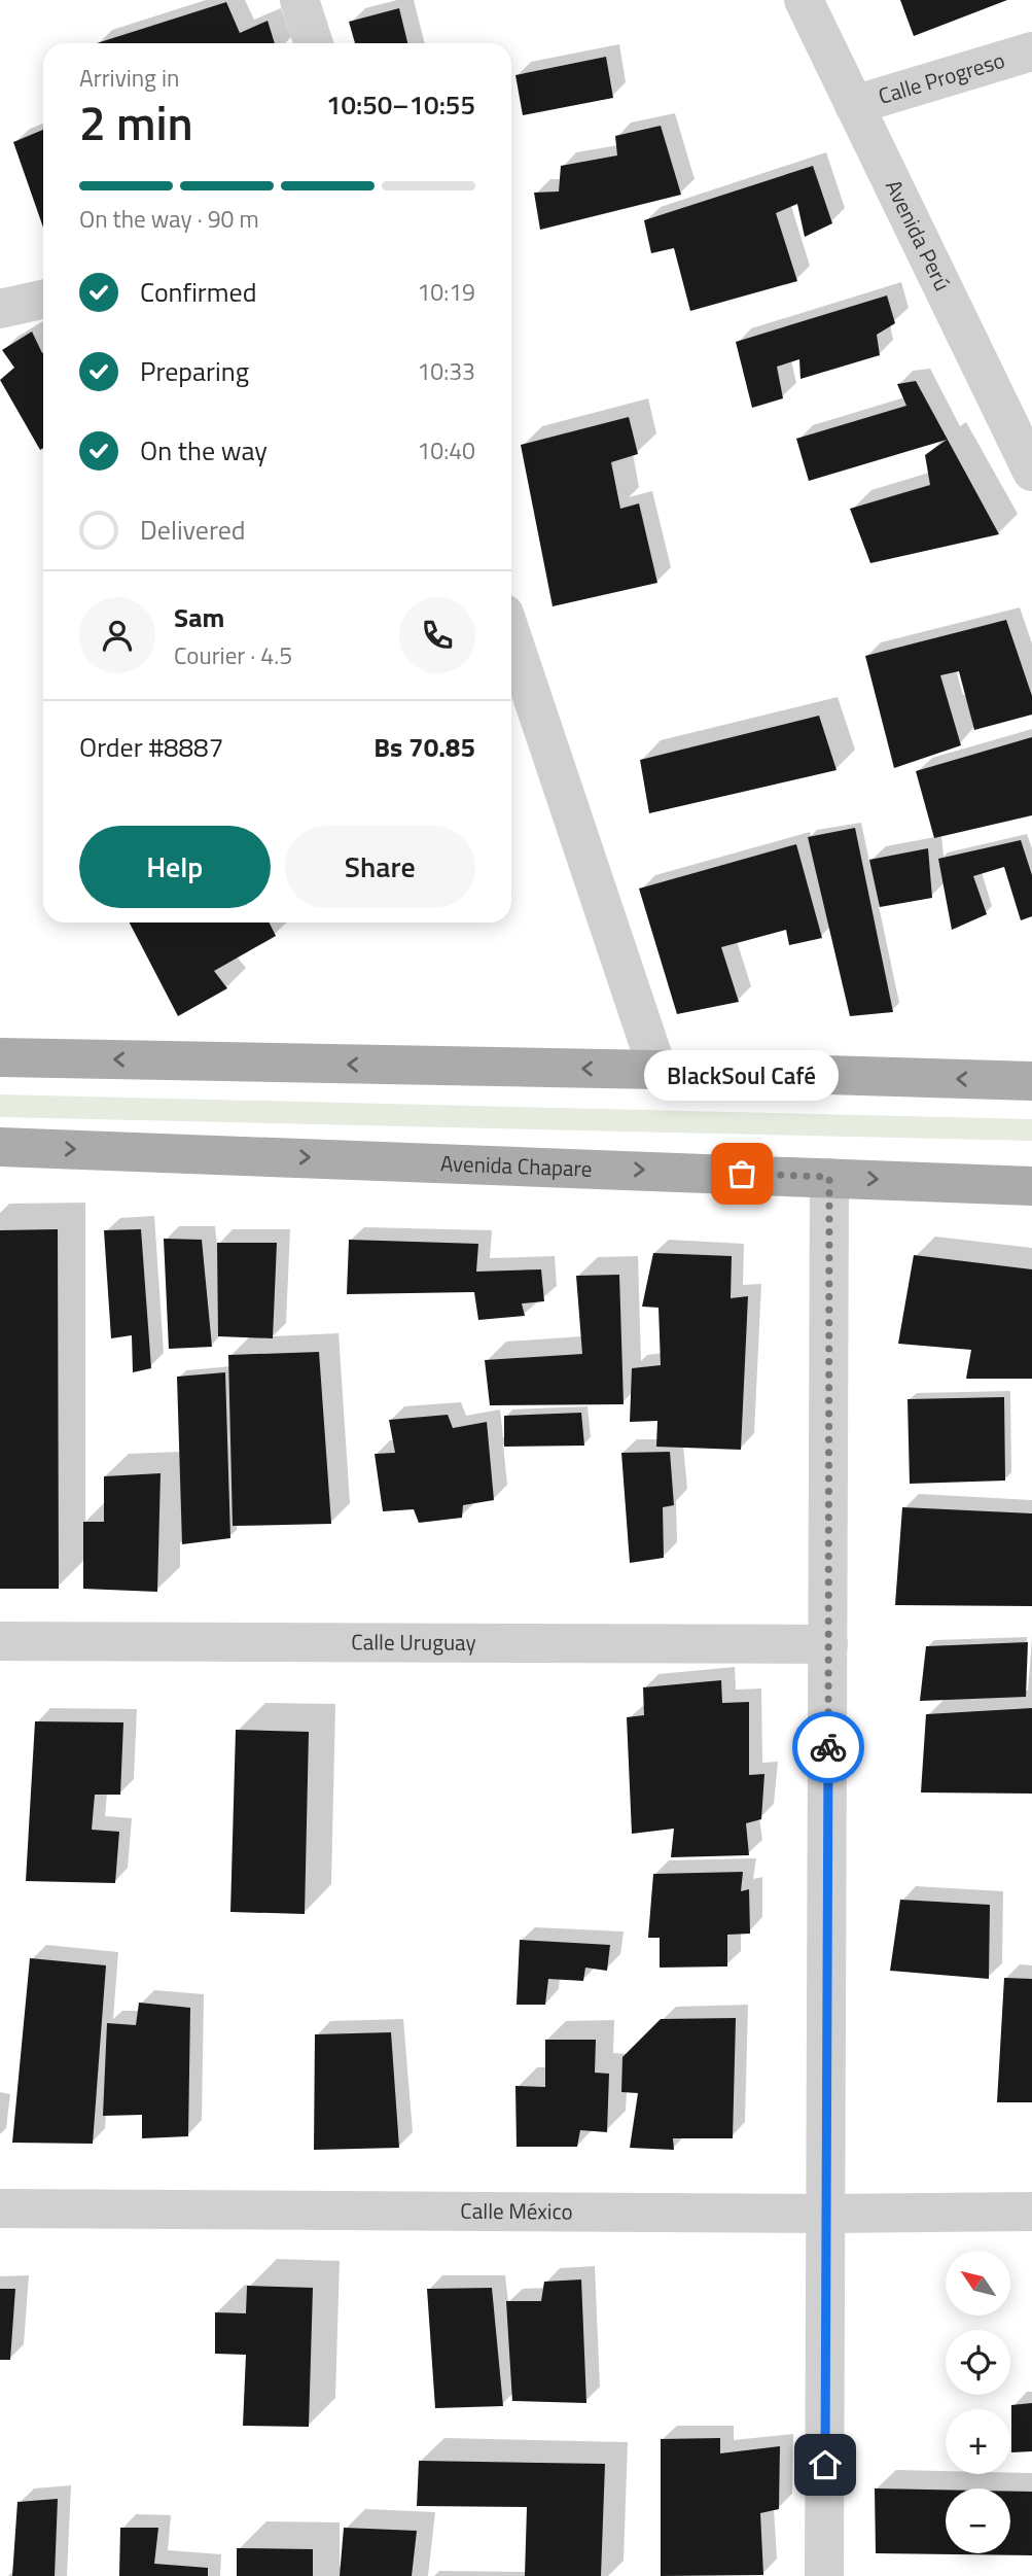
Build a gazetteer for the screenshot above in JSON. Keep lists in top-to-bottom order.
{
  "streets": {
    "main road": ["Avenida Chapare"],
    "street": [
      "Calle Progreso",
      "Avenida Perú",
      "Calle Uruguay",
      "Calle México"
    ]
  },
  "crossings": [
    ["Calle Progreso", "Avenida Perú"]
  ],
  "places": ["BlackSoul Café"],
  "north": "top left",
  "page": {
    "heading": ["2 min", "Arriving in", "10:50–10:55"],
    "panel": [
      "Sam",
      "Courier · 4.5",
      "Order #8887",
      "Bs 70.85"
    ],
    "bar": "On the way · 90 m",
    "list": [
      ["Confirmed", "10:19"],
      ["Preparing", "10:33"],
      ["On the way", "10:40"],
      "Delivered"
    ],
    "buttons": ["Help", "Share"],
    "bubble": "BlackSoul Café",
    "map_buttons": ["+", "−"]
  }
}
